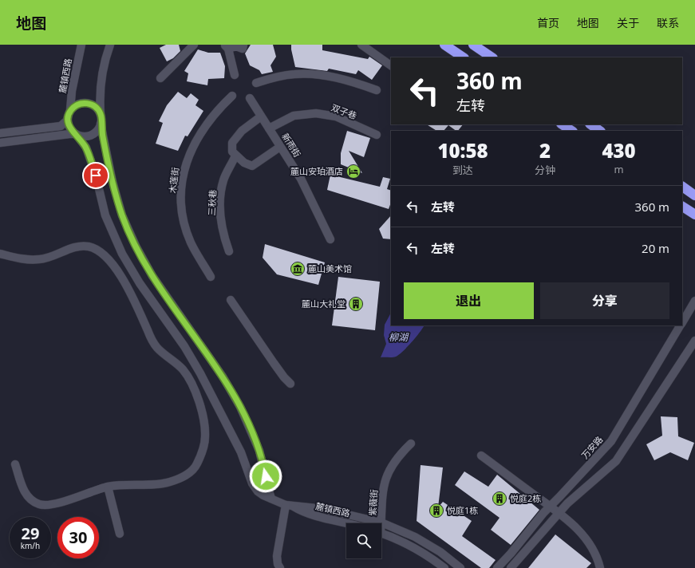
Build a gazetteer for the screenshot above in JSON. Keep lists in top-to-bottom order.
{
  "streets": {
    "street": [
      "麓镇西路",
      "双子巷",
      "新雨街",
      "木莲街",
      "三秋巷",
      "万安路",
      "紫薇街"
    ]
  },
  "crossings": [
    ["双子巷", "新雨街"]
  ],
  "water": ["柳湖"],
  "places": {
    "hotel": ["麓山安珀酒店"],
    "museum": ["麓山美术馆"],
    "building": ["麓山大礼堂", "悦庭2栋", "悦庭1栋"]
  },
  "page": {
    "header": "地图",
    "nav": [
      "首页",
      "地图",
      "关于",
      "联系"
    ],
    "turn": ["360 m", "左转"],
    "eta": [
      "10:58",
      "到达",
      "2",
      "分钟",
      "430",
      "m"
    ],
    "list": [
      {
        "name": "左转",
        "value": "360 m"
      },
      {
        "name": "左转",
        "value": "20 m"
      }
    ],
    "buttons": ["退出", "分享"],
    "speed": "29 km/h",
    "limit": "30"
  }
}
